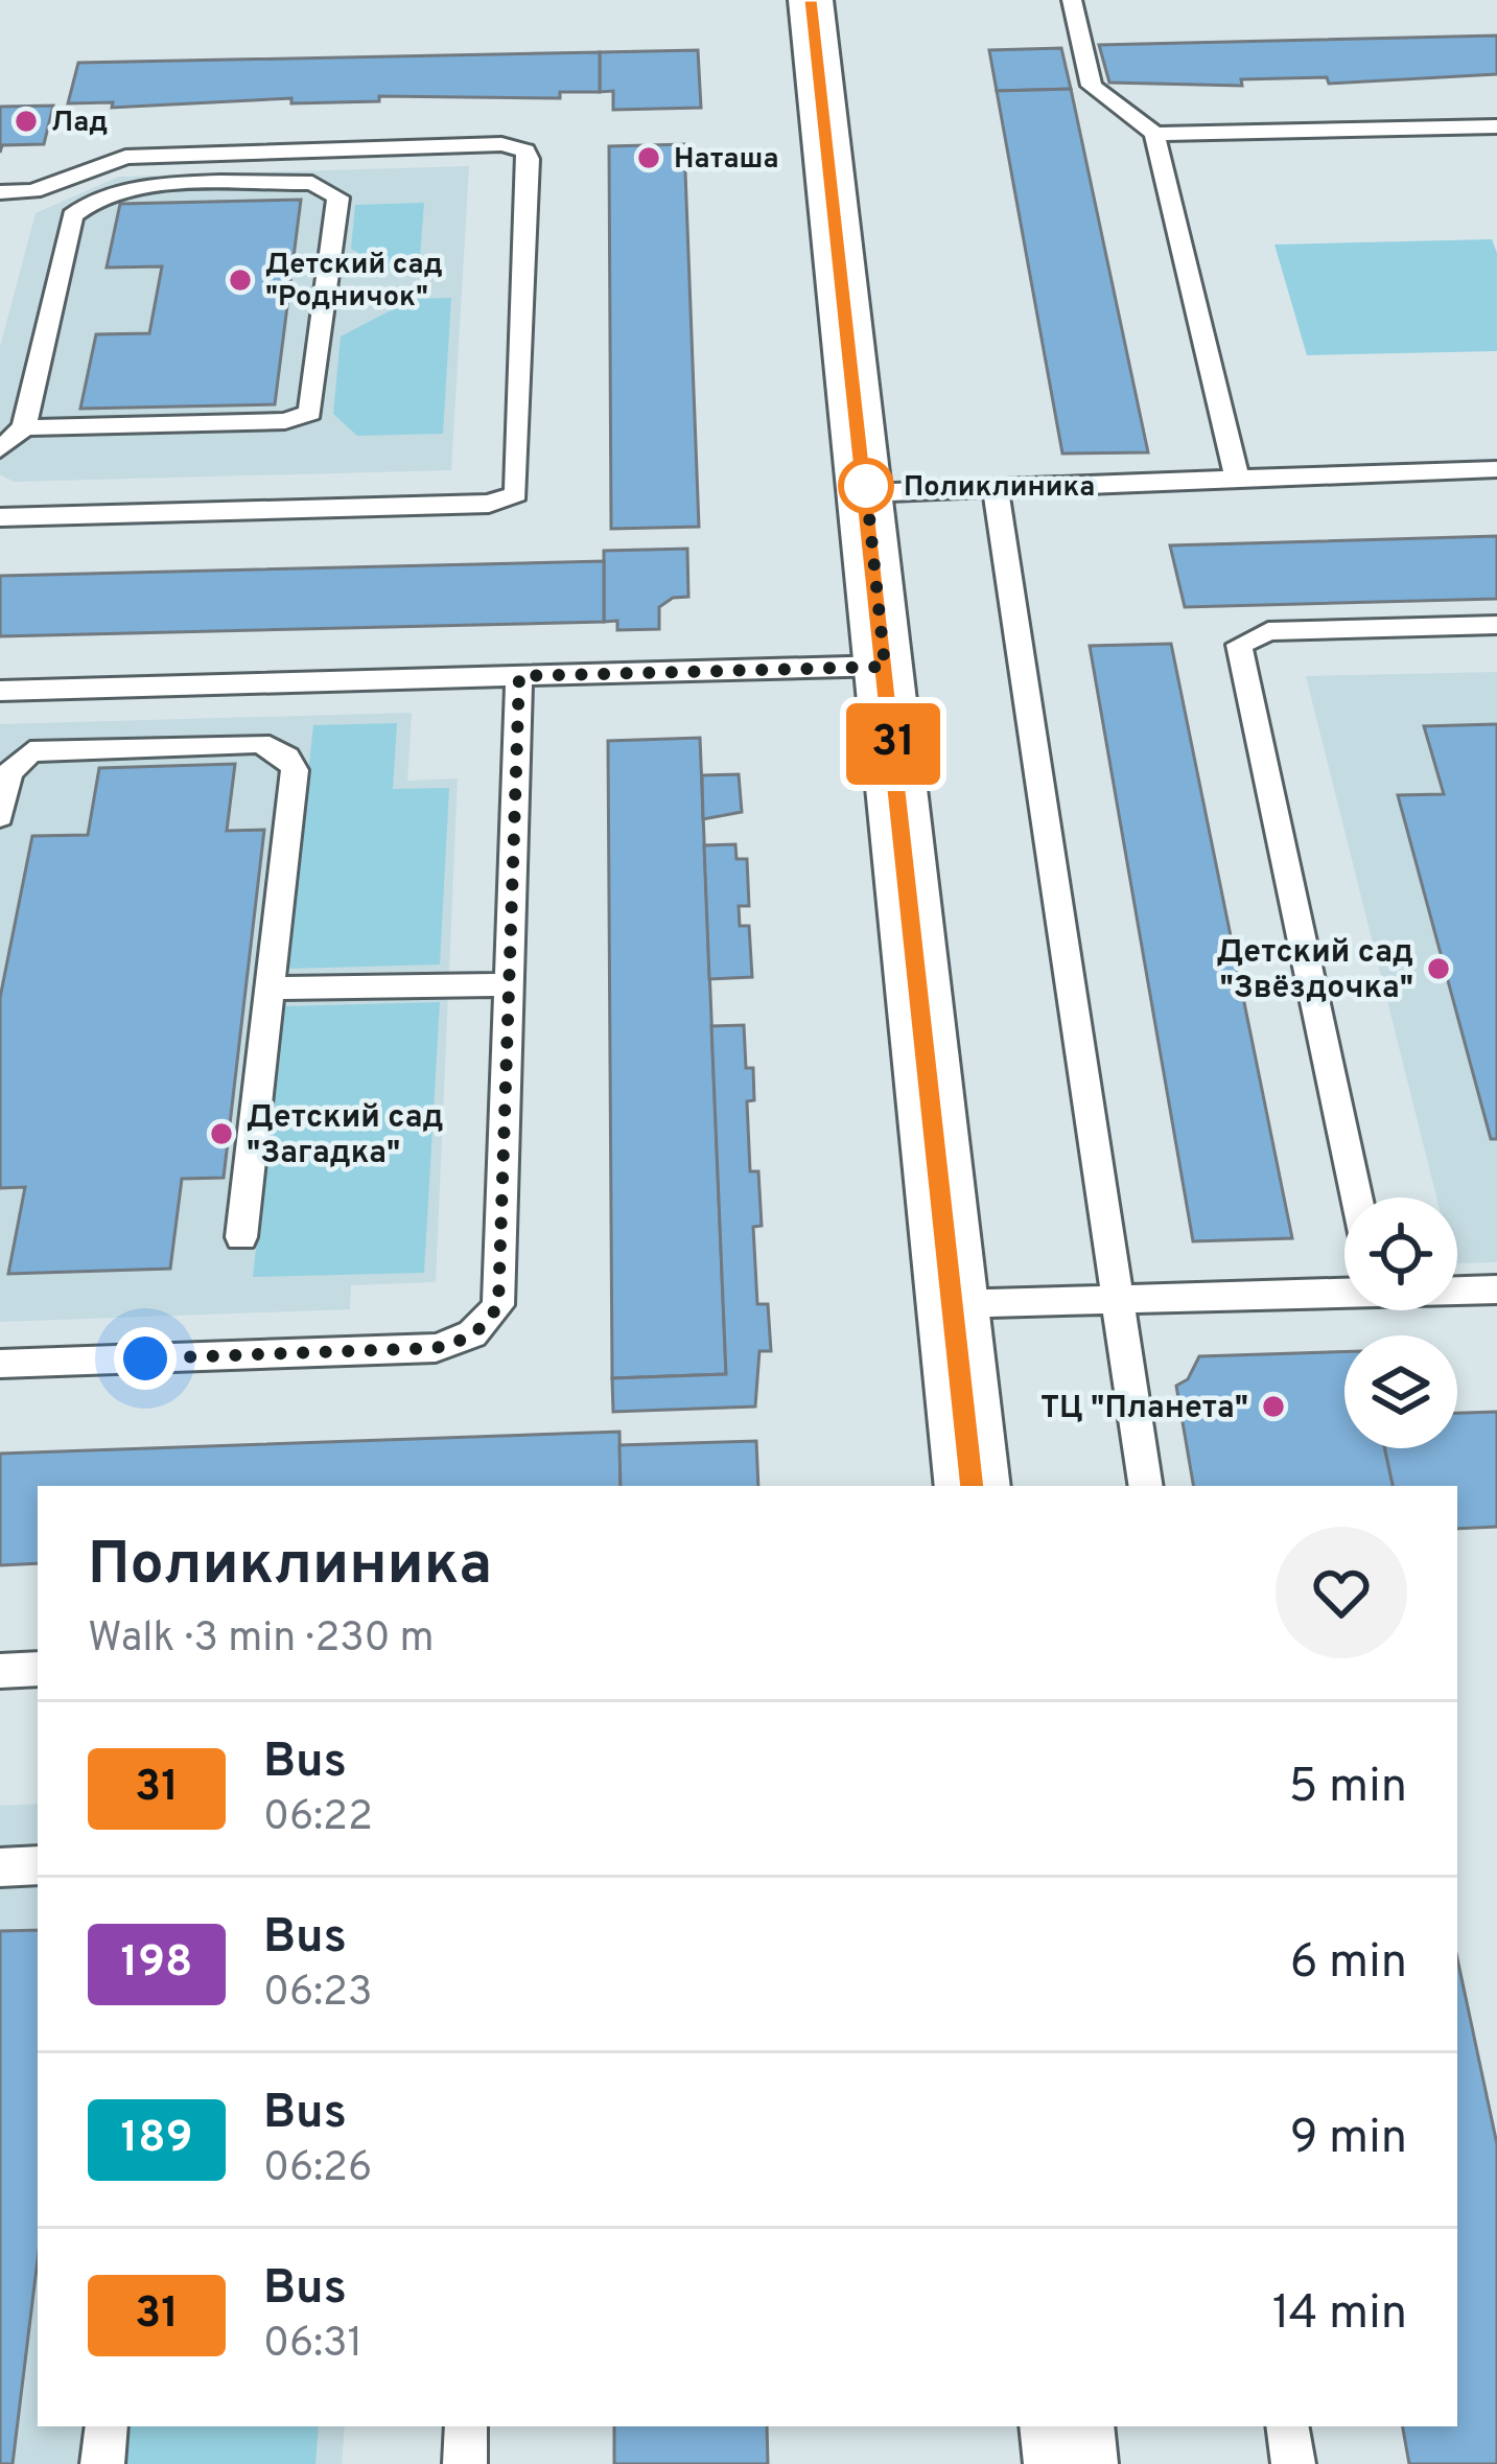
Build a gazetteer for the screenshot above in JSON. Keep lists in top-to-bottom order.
{
  "places": [
    "Лад",
    "Наташа",
    "Детский сад \"Родничок\"",
    "Поликлиника",
    "Детский сад \"Звёздочка\"",
    "Детский сад \"Загадка\"",
    "ТЦ \"Планета\""
  ],
  "lines": ["bus line 31"],
  "page": {
    "on_map": "31",
    "heading": ["Поликлиника", "Walk · 3 min · 230 m"],
    "list": [
      {
        "mark": "31",
        "name": "Bus",
        "note": "06:22",
        "value": "5 min"
      },
      {
        "mark": "198",
        "name": "Bus",
        "note": "06:23",
        "value": "6 min"
      },
      {
        "mark": "189",
        "name": "Bus",
        "note": "06:26",
        "value": "9 min"
      },
      {
        "mark": "31",
        "name": "Bus",
        "note": "06:31",
        "value": "14 min"
      }
    ]
  }
}
